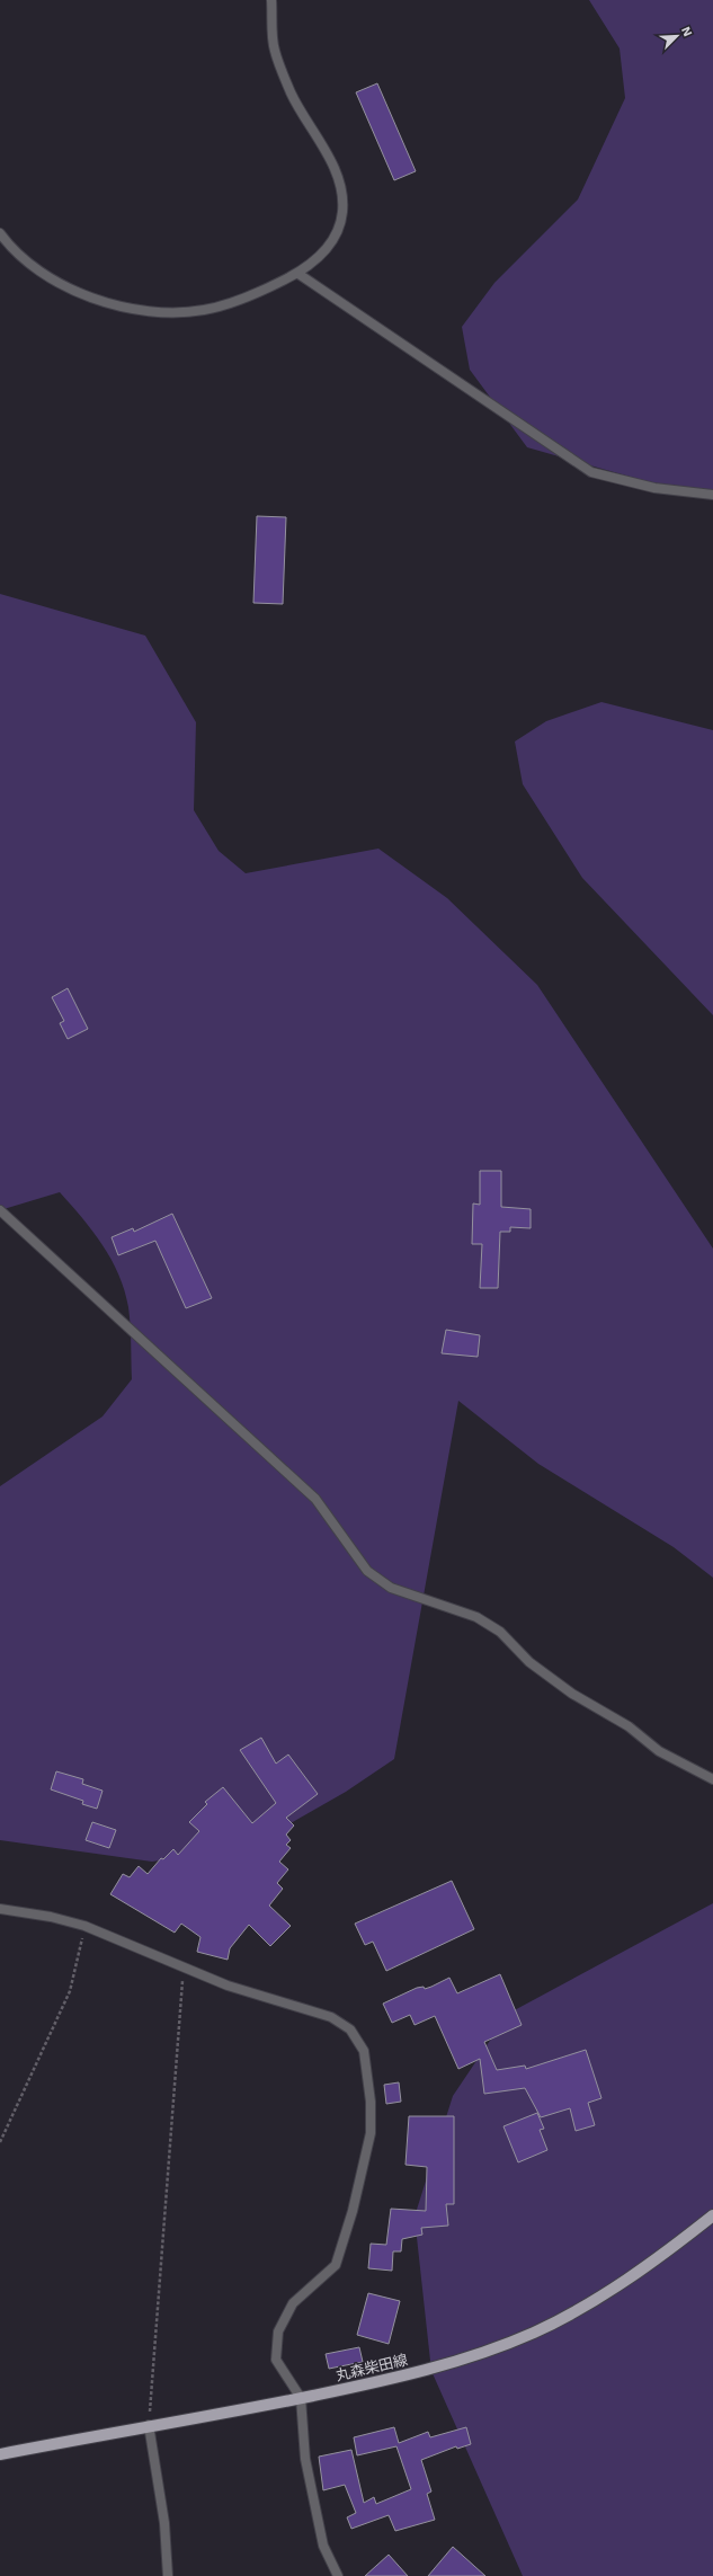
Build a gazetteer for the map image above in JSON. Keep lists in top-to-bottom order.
{
  "streets": {
    "main road": ["丸森柴田線"]
  },
  "north": "top right"
}
